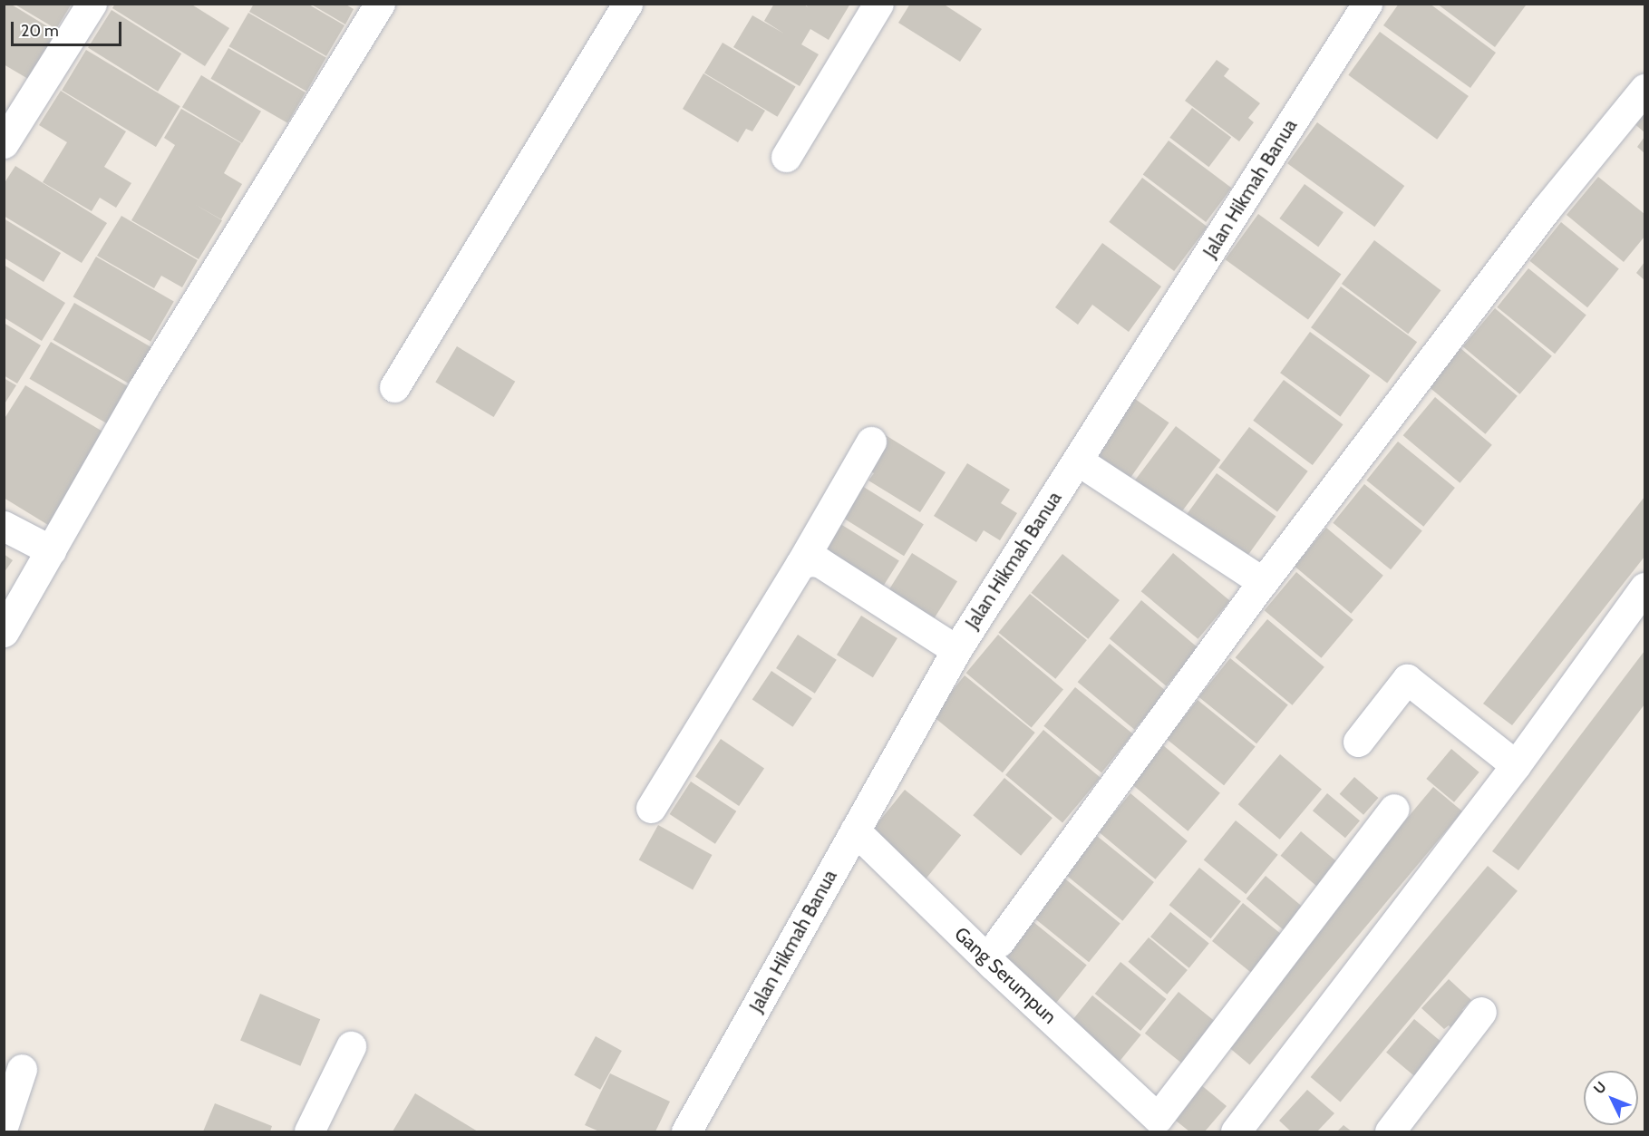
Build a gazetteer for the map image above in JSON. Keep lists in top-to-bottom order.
{
  "streets": {
    "street": ["Jalan Hikmah Banua", "Gang Serumpun"]
  },
  "crossings": [
    ["Jalan Hikmah Banua", "Gang Serumpun"]
  ],
  "scale_bar": "20 m",
  "north": "top left"
}
